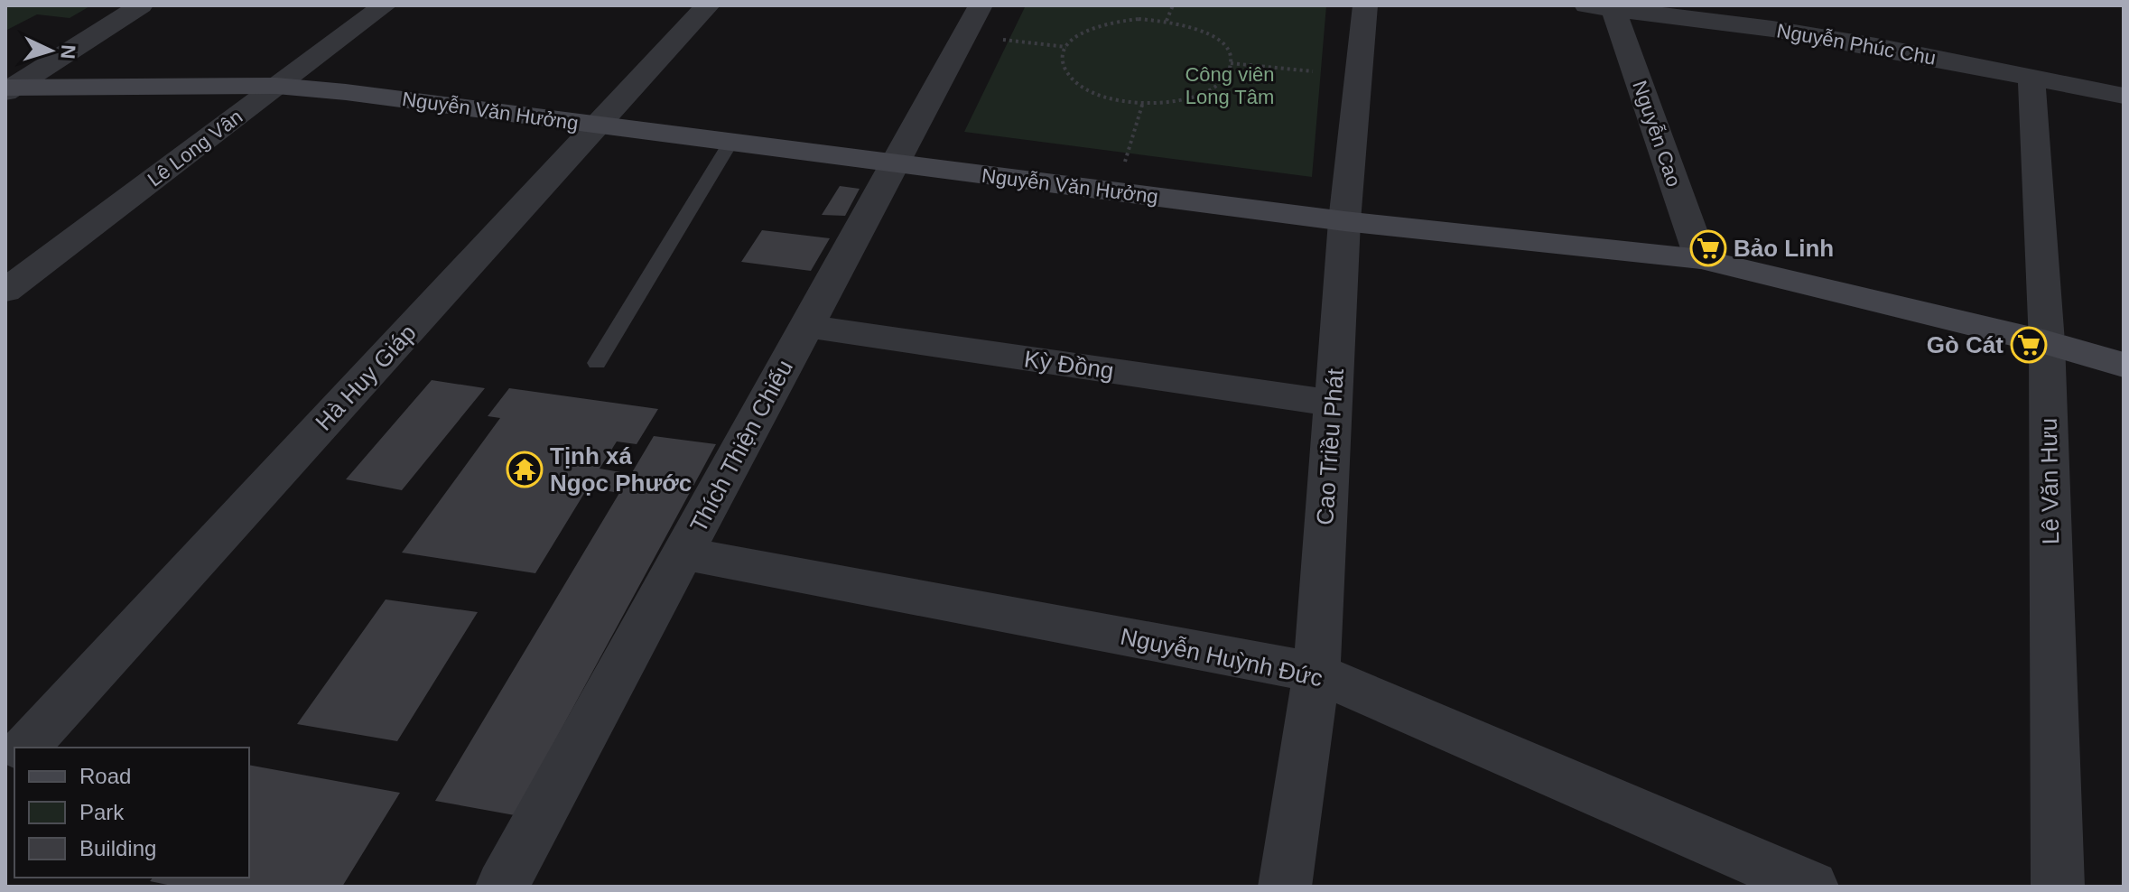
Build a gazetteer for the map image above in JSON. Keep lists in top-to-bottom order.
{
  "streets": {
    "street": [
      "Nguyễn Phúc Chu",
      "Nguyễn Văn Hưởng",
      "Nguyễn Cao",
      "Lê Long Vân",
      "Kỳ Đồng",
      "Hà Huy Giáp",
      "Thích Thiện Chiếu",
      "Cao Triều Phát",
      "Lê Văn Hưu",
      "Nguyễn Huỳnh Đức"
    ]
  },
  "crossings": [
    ["Nguyễn Phúc Chu", "Nguyễn Cao"],
    ["Nguyễn Phúc Chu", "Lê Văn Hưu"],
    ["Nguyễn Văn Hưởng", "Nguyễn Cao"],
    ["Nguyễn Văn Hưởng", "Lê Long Vân"],
    ["Nguyễn Văn Hưởng", "Hà Huy Giáp"],
    ["Nguyễn Văn Hưởng", "Thích Thiện Chiếu"],
    ["Nguyễn Văn Hưởng", "Cao Triều Phát"],
    ["Nguyễn Văn Hưởng", "Lê Văn Hưu"],
    ["Kỳ Đồng", "Thích Thiện Chiếu"],
    ["Kỳ Đồng", "Cao Triều Phát"],
    ["Thích Thiện Chiếu", "Nguyễn Huỳnh Đức"],
    ["Cao Triều Phát", "Nguyễn Huỳnh Đức"]
  ],
  "parks": ["Công viên Long Tâm"],
  "places": {
    "supermarket": ["Bảo Linh", "Gò Cát"],
    "temple": ["Tịnh xá Ngọc Phước"]
  },
  "legend": ["Road", "Park", "Building"],
  "north": "right"
}
